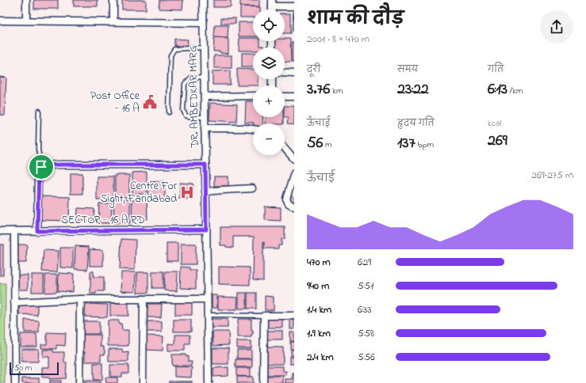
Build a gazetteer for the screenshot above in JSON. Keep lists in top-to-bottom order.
{
  "streets": {
    "street": ["DR. AMBEDKAR MARG", "SECTOR - 16 A RD"]
  },
  "crossings": [
    ["DR. AMBEDKAR MARG", "SECTOR - 16 A RD"]
  ],
  "places": {
    "public building": ["Post Office - 16 A"],
    "hospital": ["Centre For Sight, Faridabad"]
  },
  "scale_bar": "50 m",
  "page": {
    "heading": ["शाम की दौड़", "20:01 · 8 × 470 m"],
    "map_buttons": ["+", "−"],
    "stats": [
      ["दूरी", "3.76 km"],
      ["समय", "23:22"],
      ["गति", "6:13 /km"],
      ["ऊँचाई", "56 m"],
      ["हृदय गति", "137 bpm"],
      ["kcal", "269"]
    ],
    "chart": ["ऊँचाई", "269–275 m"],
    "list": [
      {
        "name": "470 m",
        "note": "6:29"
      },
      {
        "name": "940 m",
        "note": "5:51"
      },
      {
        "name": "1.4 km",
        "note": "6:33"
      },
      {
        "name": "1.9 km",
        "note": "5:58"
      },
      {
        "name": "2.4 km",
        "note": "5:56"
      }
    ],
    "scale": "50 m"
  }
}
